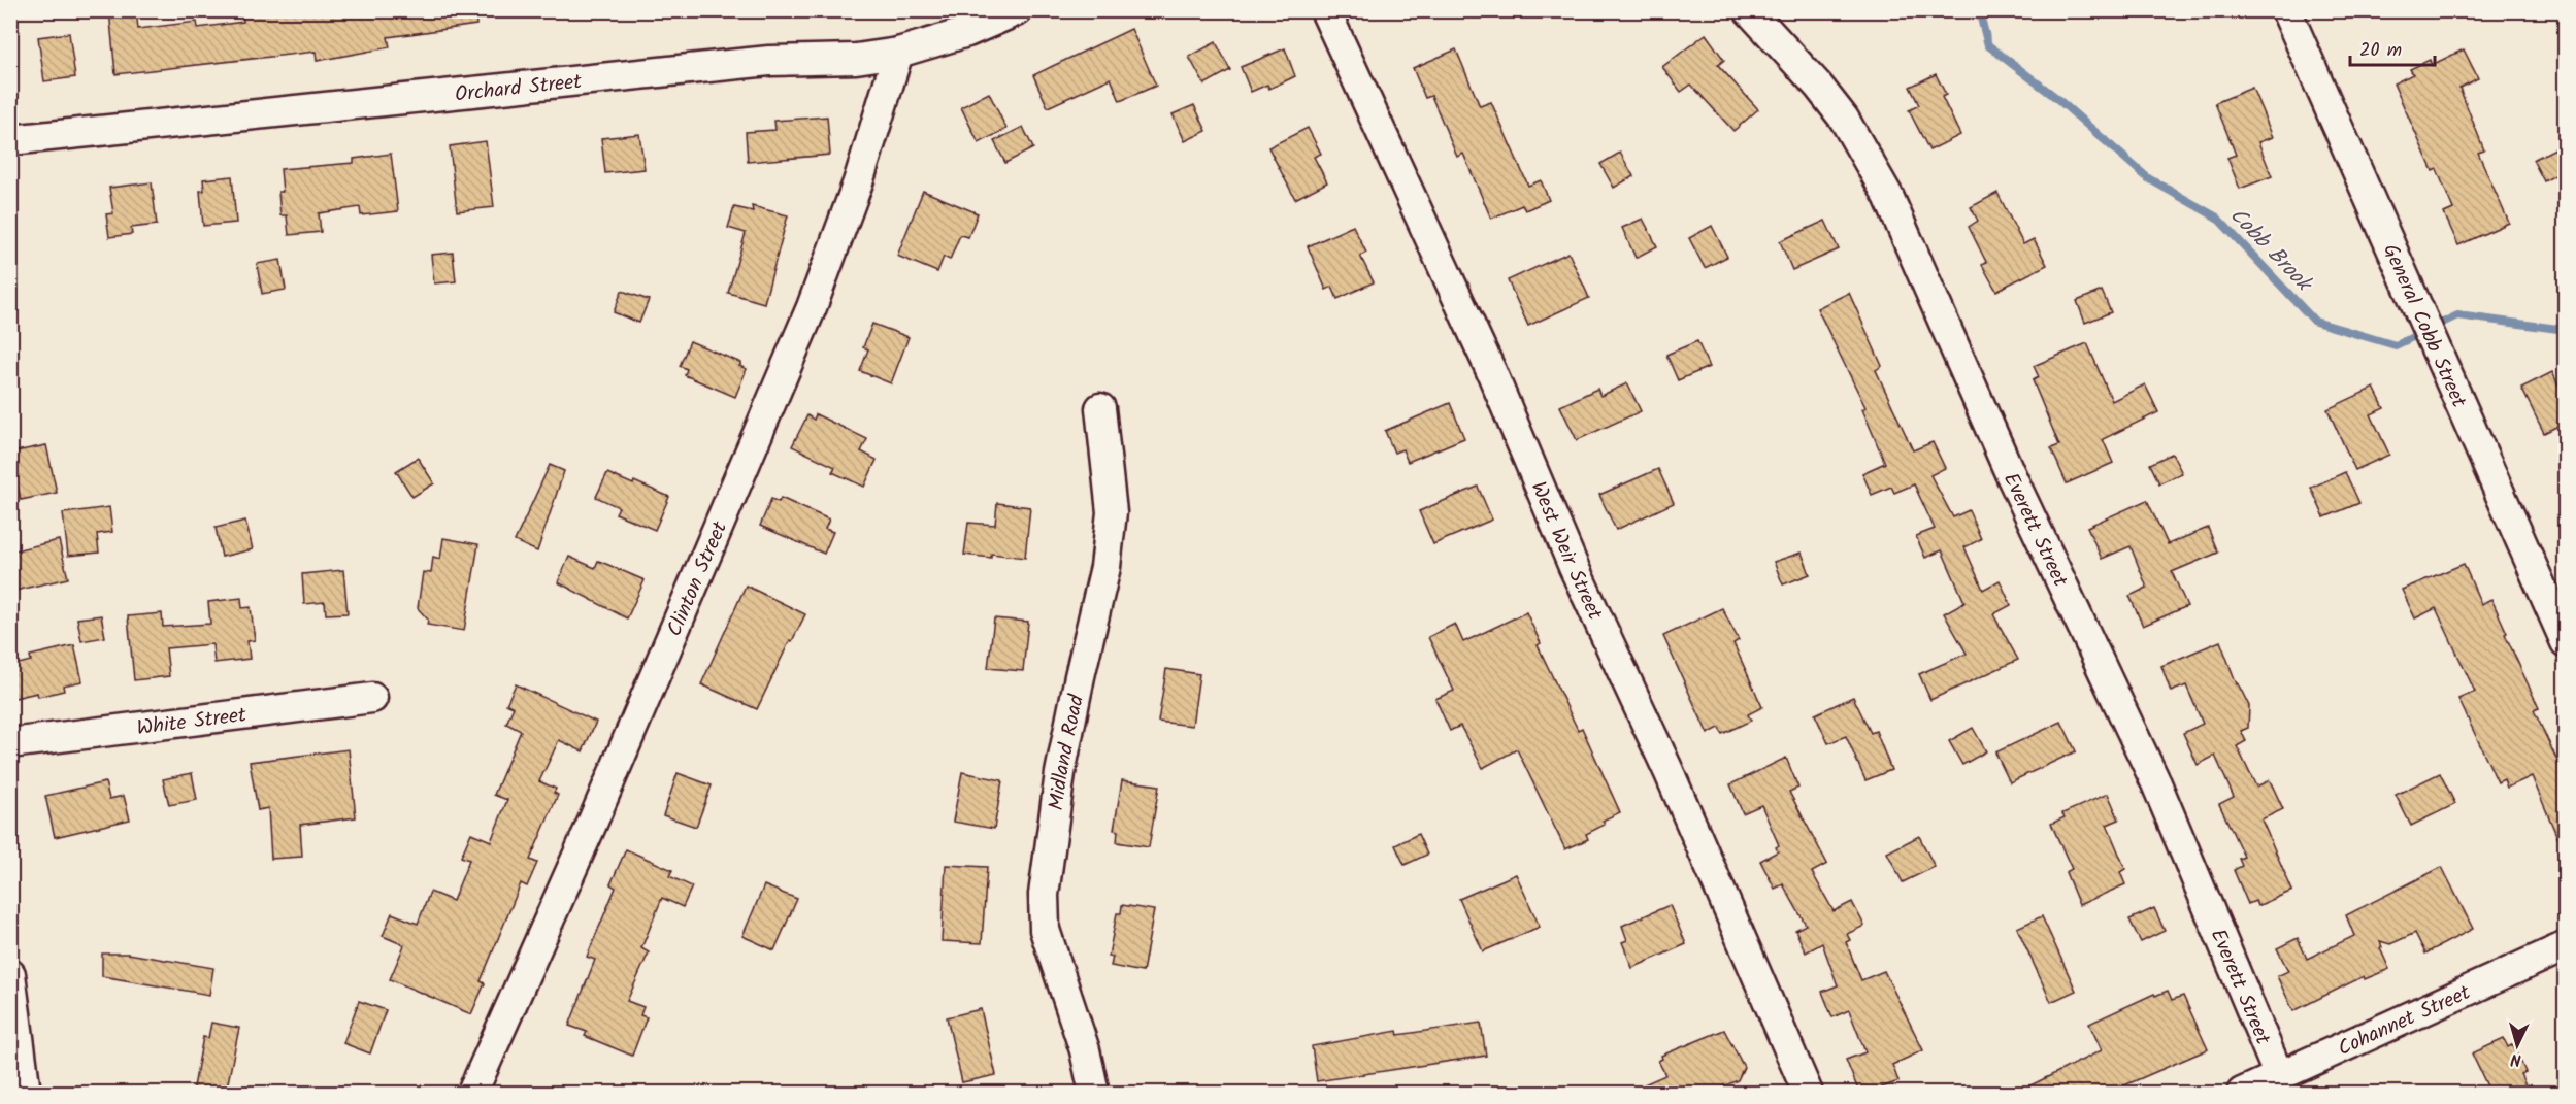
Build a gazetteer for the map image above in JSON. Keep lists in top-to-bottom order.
{
  "streets": {
    "street": [
      "Orchard Street",
      "General Cobb Street",
      "Everett Street",
      "West Weir Street",
      "Clinton Street",
      "White Street",
      "Midland Road",
      "Cohannet Street"
    ]
  },
  "crossings": [
    ["Orchard Street", "Clinton Street"],
    ["Everett Street", "Cohannet Street"]
  ],
  "water": ["Cobb Brook"],
  "scale_bar": "20 m",
  "north": "bottom"
}
